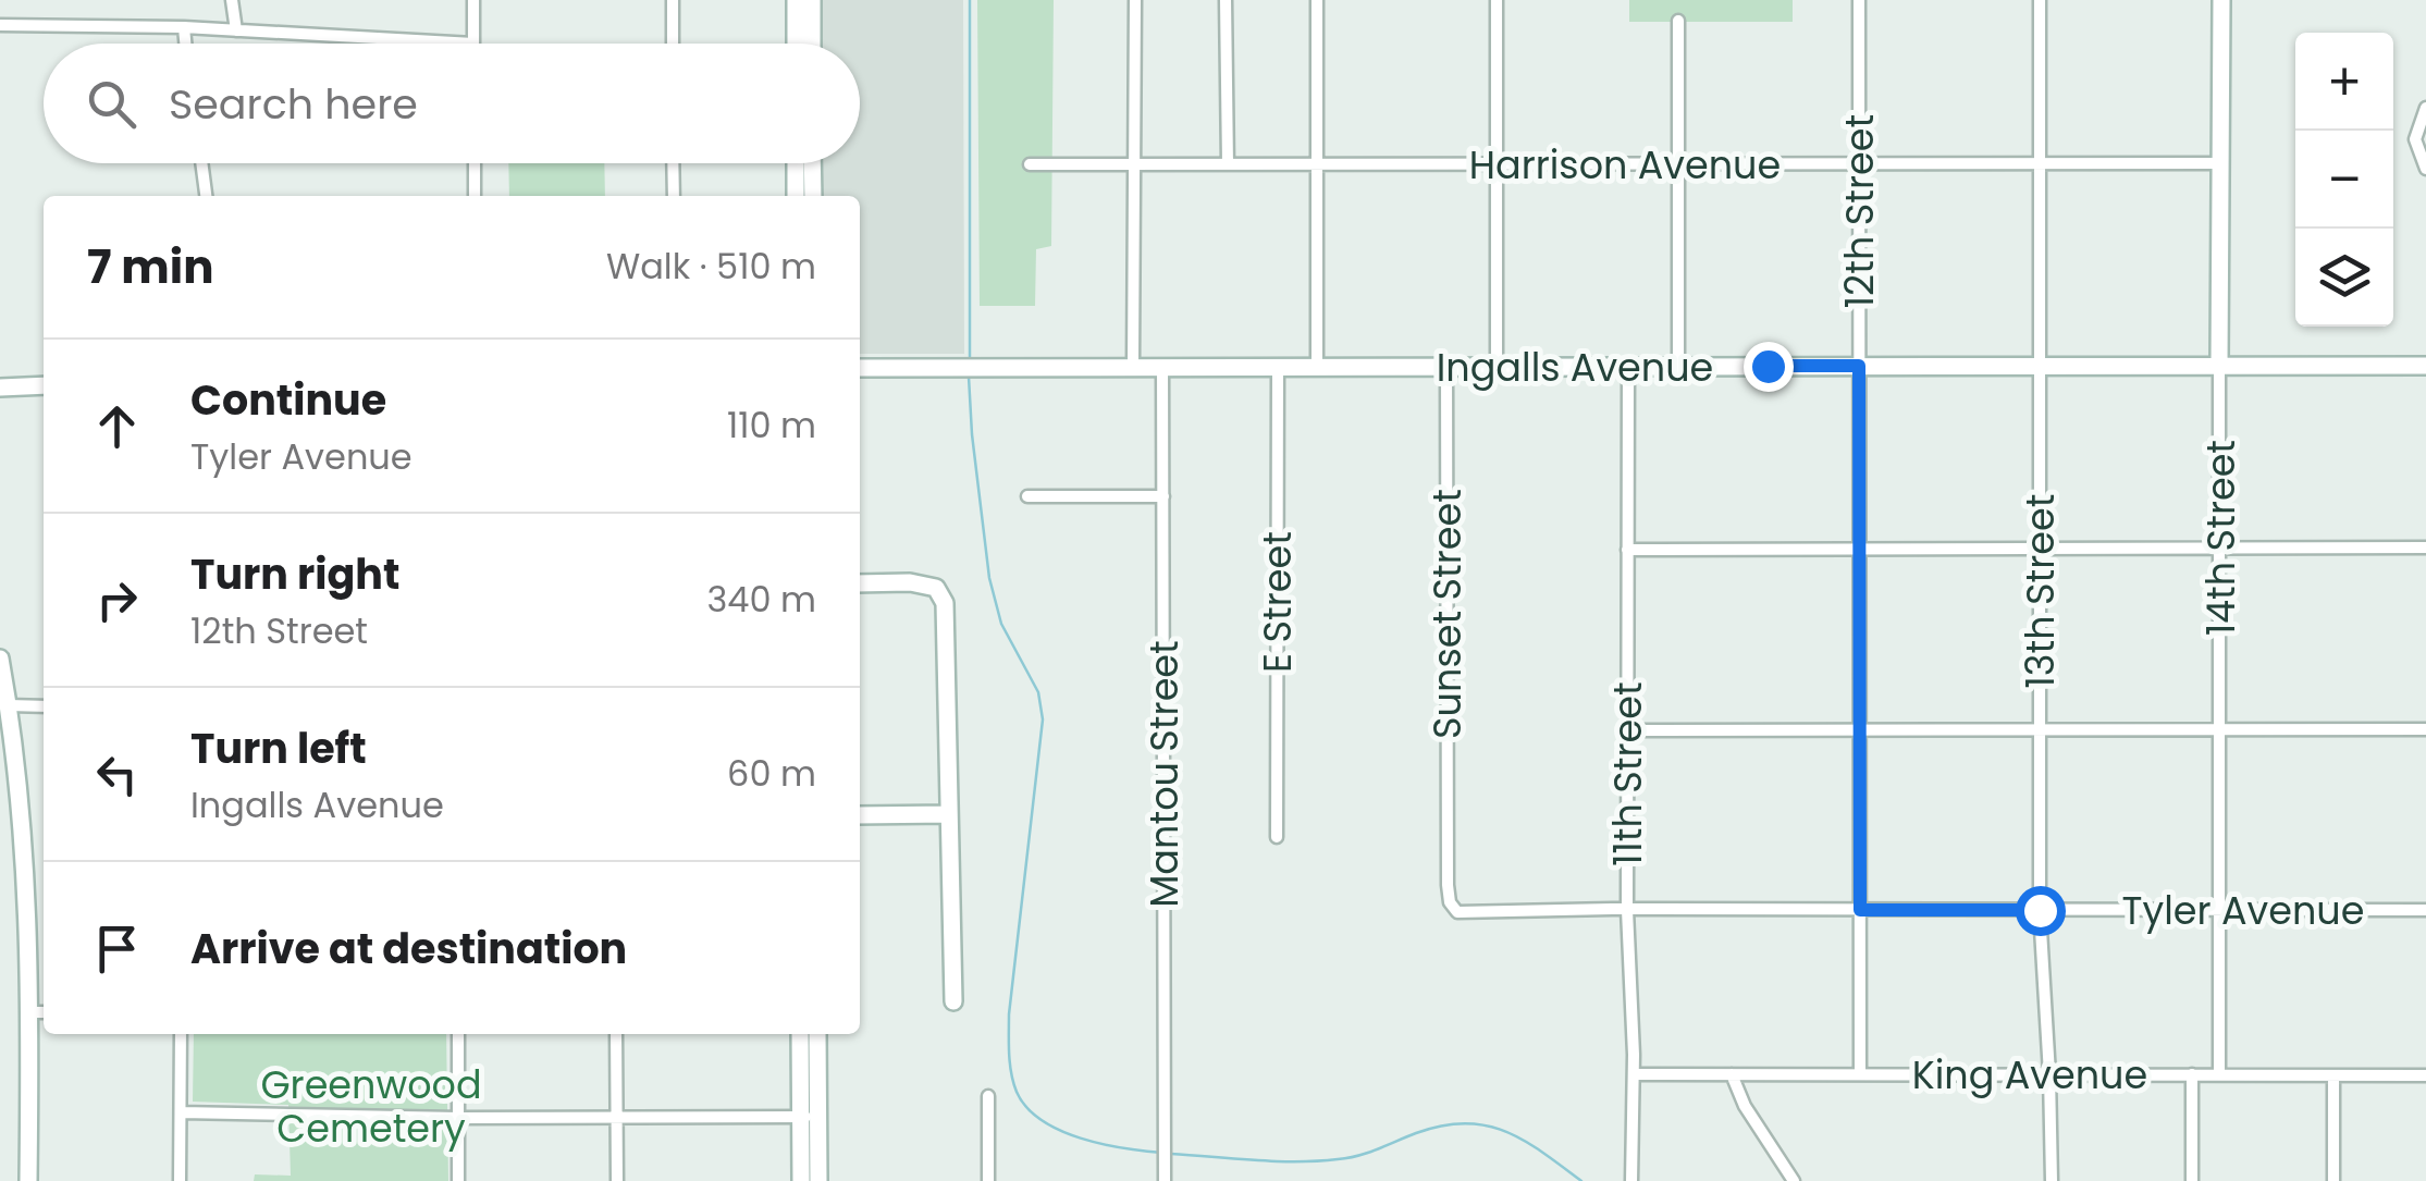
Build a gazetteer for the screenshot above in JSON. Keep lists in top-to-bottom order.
{
  "streets": {
    "street": [
      "Harrison Avenue",
      "12th Street",
      "Ingalls Avenue",
      "14th Street",
      "13th Street",
      "E Street",
      "Sunset Street",
      "Mantou Street",
      "11th Street",
      "Tyler Avenue",
      "King Avenue"
    ]
  },
  "crossings": [
    ["Harrison Avenue", "12th Street"],
    ["Harrison Avenue", "14th Street"],
    ["Harrison Avenue", "13th Street"],
    ["12th Street", "Ingalls Avenue"],
    ["12th Street", "Tyler Avenue"],
    ["12th Street", "King Avenue"],
    ["Ingalls Avenue", "14th Street"],
    ["Ingalls Avenue", "13th Street"],
    ["Ingalls Avenue", "E Street"],
    ["Ingalls Avenue", "Sunset Street"],
    ["Ingalls Avenue", "Mantou Street"],
    ["Ingalls Avenue", "11th Street"],
    ["14th Street", "Tyler Avenue"],
    ["14th Street", "King Avenue"],
    ["13th Street", "Tyler Avenue"],
    ["13th Street", "King Avenue"],
    ["Sunset Street", "Tyler Avenue"],
    ["11th Street", "Tyler Avenue"],
    ["11th Street", "King Avenue"]
  ],
  "parks": ["Greenwood Cemetery"],
  "page": {
    "map_buttons": ["+", "−"],
    "search": "Search here",
    "heading": ["7 min", "Walk · 510 m"],
    "list": [
      ["Continue", "Tyler Avenue", "110 m"],
      ["Turn right", "12th Street", "340 m"],
      ["Turn left", "Ingalls Avenue", "60 m"],
      "Arrive at destination"
    ]
  }
}
